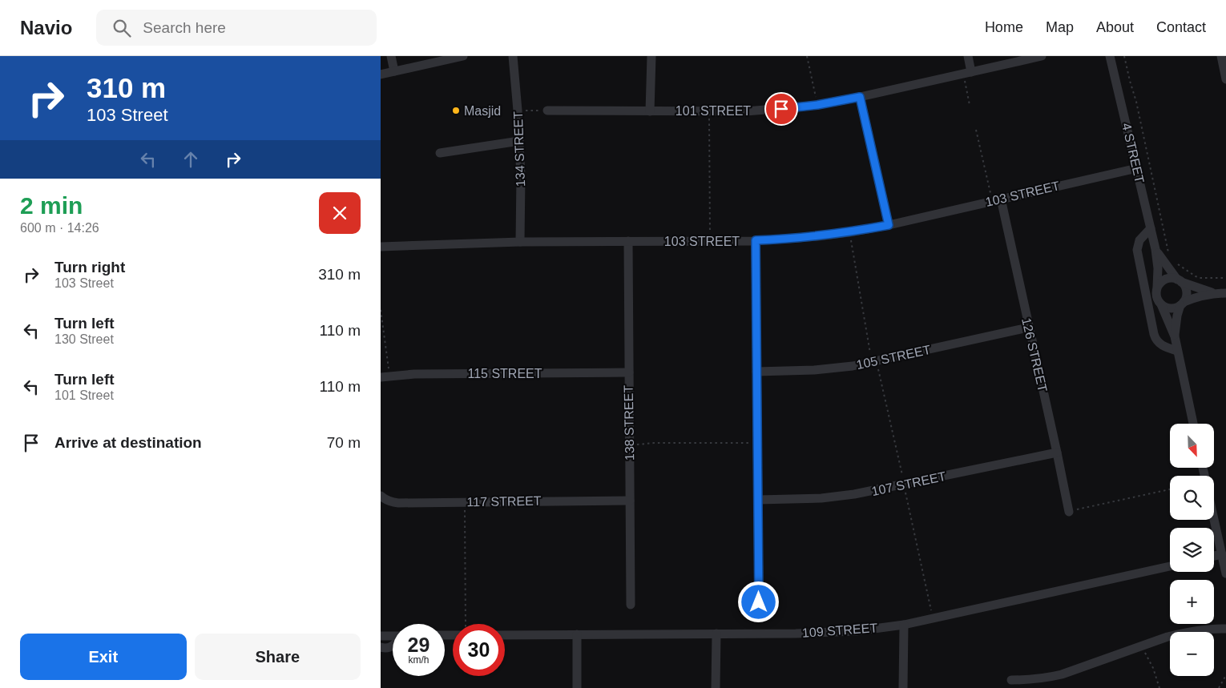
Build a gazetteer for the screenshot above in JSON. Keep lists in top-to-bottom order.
{
  "streets": {
    "street": [
      "101 STREET",
      "134 STREET",
      "4 STREET",
      "103 STREET",
      "126 STREET",
      "105 STREET",
      "115 STREET",
      "138 STREET",
      "107 STREET",
      "117 STREET",
      "109 STREET"
    ]
  },
  "crossings": [
    ["134 STREET", "103 STREET"],
    ["4 STREET", "103 STREET"],
    ["103 STREET", "126 STREET"],
    ["103 STREET", "138 STREET"],
    ["126 STREET", "105 STREET"],
    ["126 STREET", "107 STREET"],
    ["115 STREET", "138 STREET"],
    ["138 STREET", "117 STREET"]
  ],
  "places": ["Masjid"],
  "north": "bottom right",
  "page": {
    "header": "Navio",
    "search": "Search here",
    "nav": [
      "Home",
      "Map",
      "About",
      "Contact"
    ],
    "turn": ["310 m", "103 Street"],
    "heading": ["2 min", "600 m · 14:26"],
    "list": [
      {
        "name": "Turn right",
        "note": "103 Street",
        "value": "310 m"
      },
      {
        "name": "Turn left",
        "note": "130 Street",
        "value": "110 m"
      },
      {
        "name": "Turn left",
        "note": "101 Street",
        "value": "110 m"
      },
      {
        "name": "Arrive at destination",
        "value": "70 m"
      }
    ],
    "map_buttons": ["+", "−"],
    "speed": "29 km/h",
    "limit": "30",
    "buttons": ["Exit", "Share"]
  }
}
